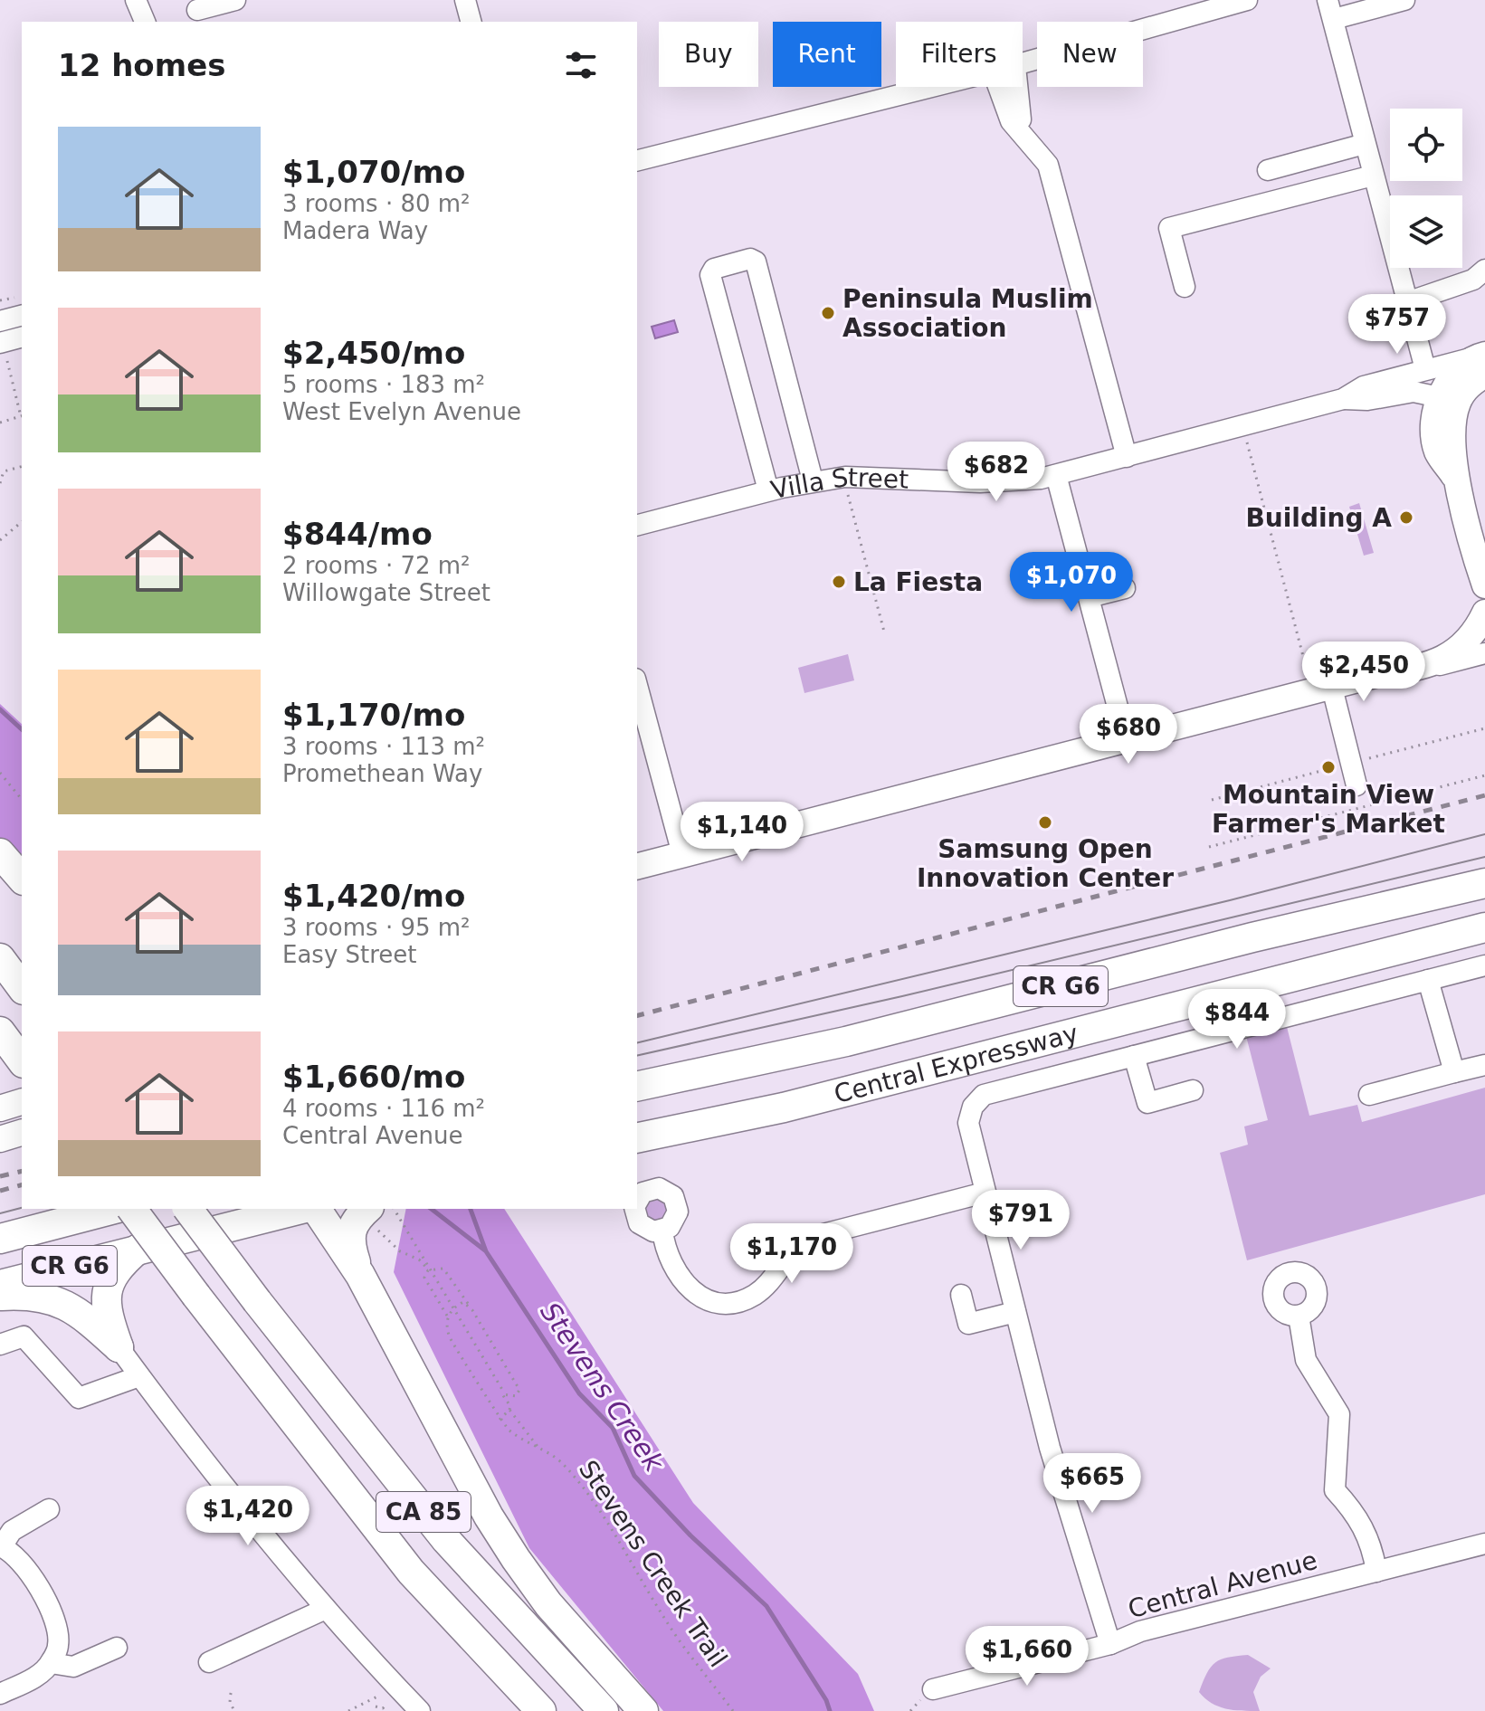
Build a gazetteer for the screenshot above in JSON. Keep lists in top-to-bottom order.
{
  "streets": {
    "highway": ["CR G6", "Central Expressway", "CA 85"],
    "street": ["Villa Street", "Central Avenue"],
    "path": ["Stevens Creek Trail"]
  },
  "water": ["Stevens Creek"],
  "places": [
    "Peninsula Muslim Association",
    "Building A",
    "La Fiesta",
    "Mountain View Farmer's Market",
    "Samsung Open Innovation Center"
  ],
  "page": {
    "chip": [
      "Buy",
      "Rent",
      "Filters",
      "New"
    ],
    "heading": "12 homes",
    "list": [
      {
        "name": "$1,070/mo",
        "note": "3 rooms · 80 m² · Madera Way"
      },
      {
        "name": "$2,450/mo",
        "note": "5 rooms · 183 m² · West Evelyn Avenue"
      },
      {
        "name": "$844/mo",
        "note": "2 rooms · 72 m² · Willowgate Street"
      },
      {
        "name": "$1,170/mo",
        "note": "3 rooms · 113 m² · Promethean Way"
      },
      {
        "name": "$1,420/mo",
        "note": "3 rooms · 95 m² · Easy Street"
      },
      {
        "name": "$1,660/mo",
        "note": "4 rooms · 116 m² · Central Avenue"
      }
    ],
    "price": [
      "$757",
      "$682",
      "$1,070",
      "$2,450",
      "$680",
      "$1,140",
      "$844",
      "$791",
      "$1,170",
      "$665",
      "$1,420",
      "$1,660"
    ]
  }
}
